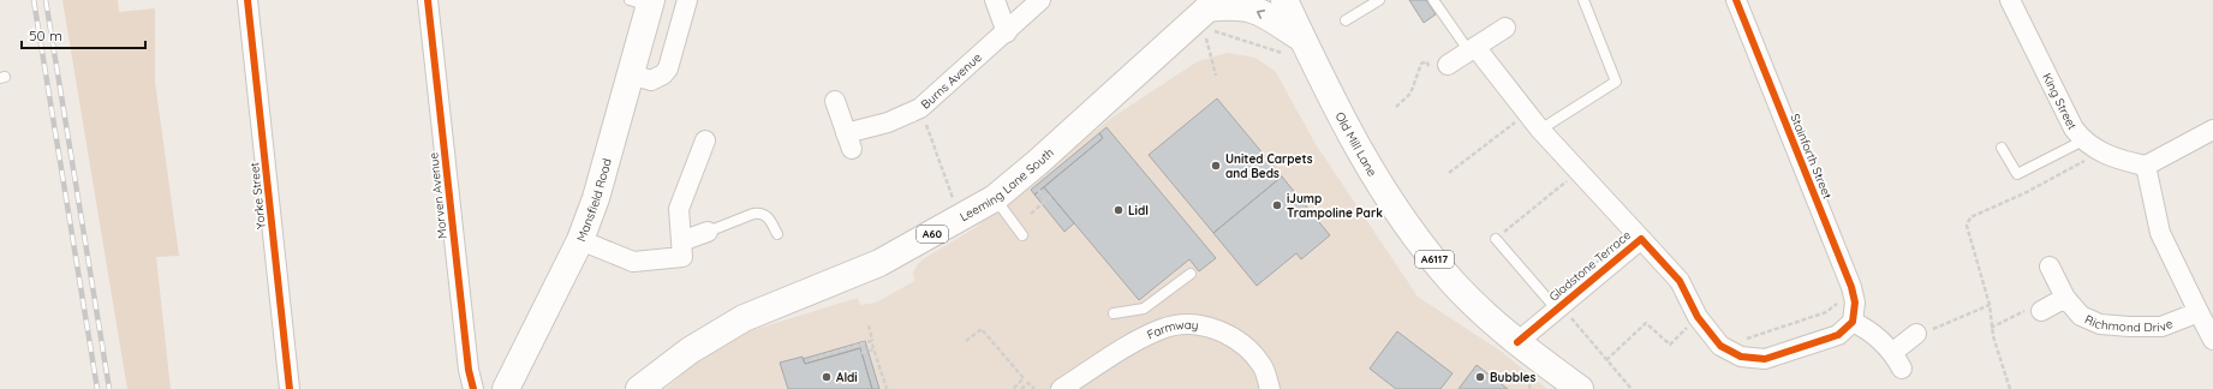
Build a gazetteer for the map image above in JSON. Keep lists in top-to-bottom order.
{
  "streets": {
    "main road": [
      "Old Mill Lane",
      "Leeming Lane South",
      "Mansfield Road",
      "A60",
      "A6117"
    ],
    "street": [
      "Burns Avenue",
      "King Street",
      "Stainforth Street",
      "Yorke Street",
      "Morven Avenue",
      "Gladstone Terrace",
      "Richmond Drive",
      "Farmway"
    ]
  },
  "crossings": [
    ["Old Mill Lane", "Gladstone Terrace"],
    ["Stainforth Street", "Gladstone Terrace"]
  ],
  "places": [
    "United Carpets and Beds",
    "iJump Trampoline Park",
    "Lidl",
    "Aldi",
    "Bubbles"
  ],
  "scale_bar": "50 m"
}
